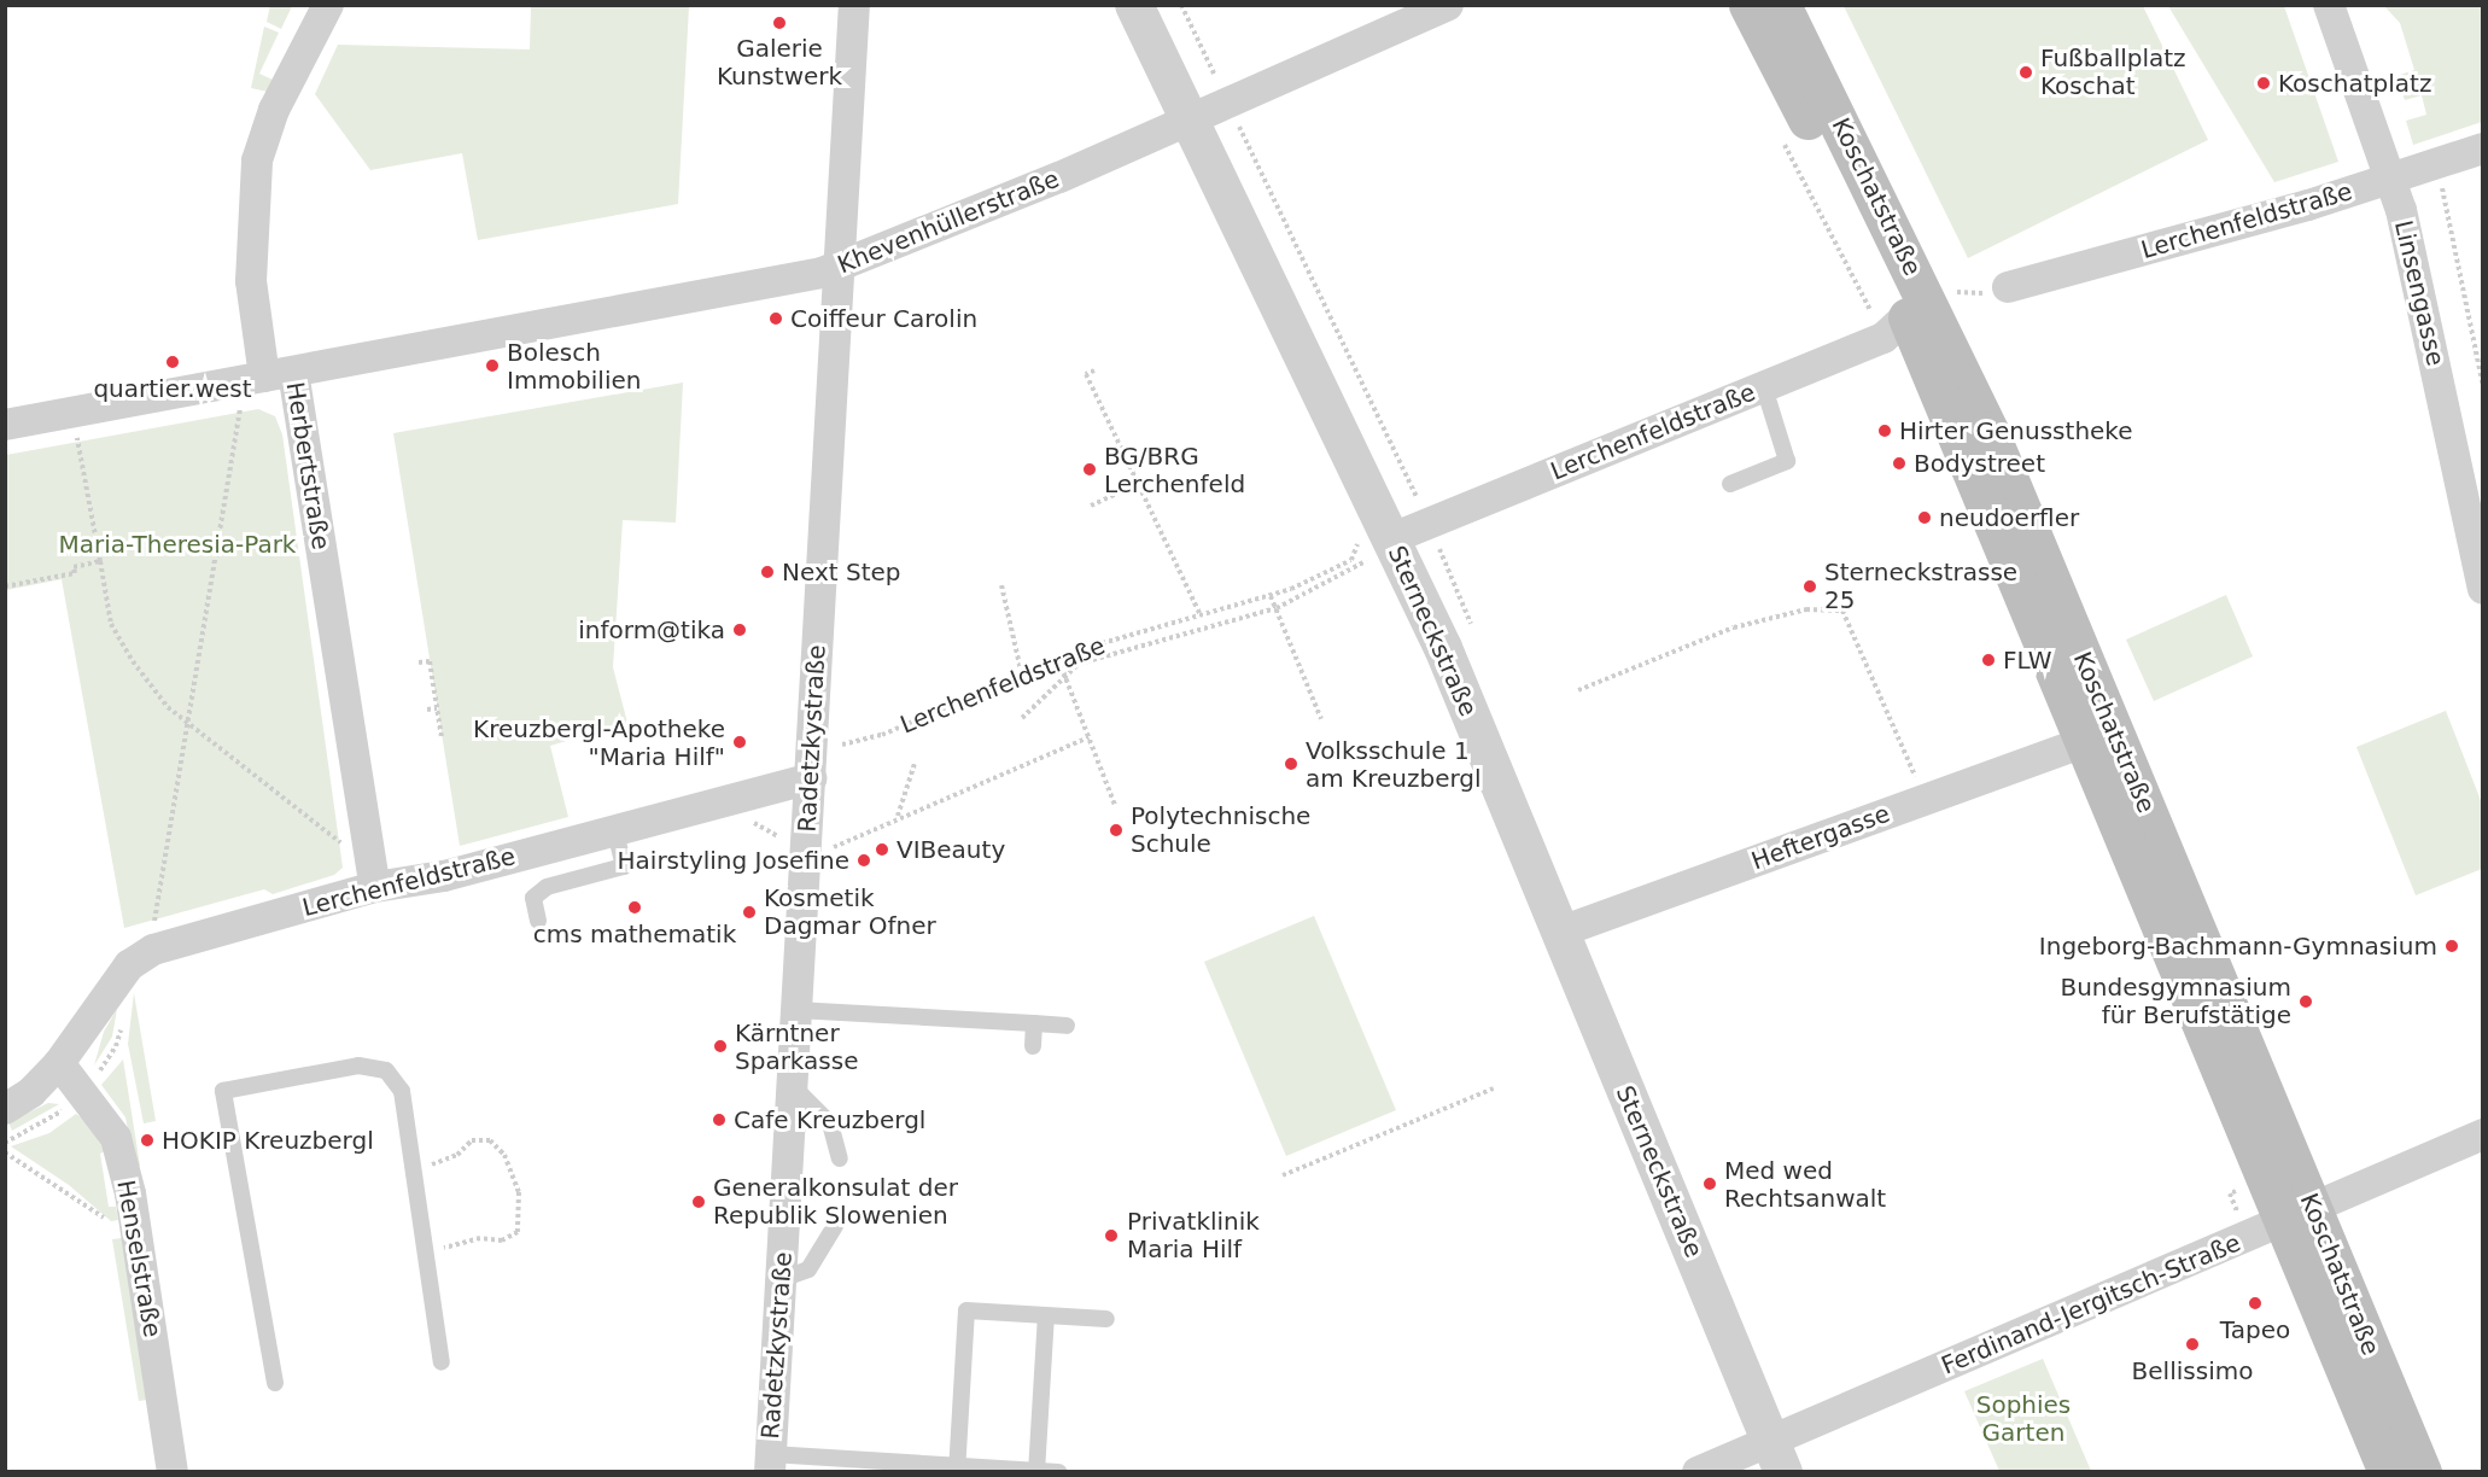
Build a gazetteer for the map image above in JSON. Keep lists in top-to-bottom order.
{
  "streets": {
    "main road": ["Koschatstraße"],
    "street": [
      "Lerchenfeldstraße",
      "Khevenhüllerstraße",
      "Linsengasse",
      "Herbertstraße",
      "Sterneckstraße",
      "Radetzkystraße",
      "Heftergasse",
      "Henselstraße",
      "Ferdinand-Jergitsch-Straße"
    ]
  },
  "crossings": [
    ["Koschatstraße", "Lerchenfeldstraße"],
    ["Koschatstraße", "Heftergasse"],
    ["Koschatstraße", "Ferdinand-Jergitsch-Straße"],
    ["Lerchenfeldstraße", "Linsengasse"],
    ["Lerchenfeldstraße", "Herbertstraße"],
    ["Lerchenfeldstraße", "Sterneckstraße"],
    ["Lerchenfeldstraße", "Radetzkystraße"],
    ["Lerchenfeldstraße", "Henselstraße"],
    ["Khevenhüllerstraße", "Herbertstraße"],
    ["Khevenhüllerstraße", "Sterneckstraße"],
    ["Khevenhüllerstraße", "Radetzkystraße"],
    ["Sterneckstraße", "Heftergasse"],
    ["Sterneckstraße", "Ferdinand-Jergitsch-Straße"]
  ],
  "parks": ["Maria-Theresia-Park", "Sophies Garten"],
  "places": [
    "Galerie Kunstwerk",
    "Fußballplatz Koschat",
    "Koschatplatz",
    "Coiffeur Carolin",
    "quartier.west",
    "Bolesch Immobilien",
    "Hirter Genusstheke",
    "Bodystreet",
    "BG/BRG Lerchenfeld",
    "neudoerfler",
    "Next Step",
    "Sterneckstrasse 25",
    "inform@tika",
    "FLW",
    "Kreuzbergl-Apotheke \"Maria Hilf\"",
    "Volksschule 1 am Kreuzbergl",
    "Polytechnische Schule",
    "VIBeauty",
    "Hairstyling Josefine",
    "cms mathematik",
    "Kosmetik Dagmar Ofner",
    "Ingeborg-Bachmann-Gymnasium",
    "Bundesgymnasium für Berufstätige",
    "Kärntner Sparkasse",
    "Cafe Kreuzbergl",
    "HOKIP Kreuzbergl",
    "Med wed Rechtsanwalt",
    "Generalkonsulat der Republik Slowenien",
    "Privatklinik Maria Hilf",
    "Tapeo",
    "Bellissimo"
  ]
}
